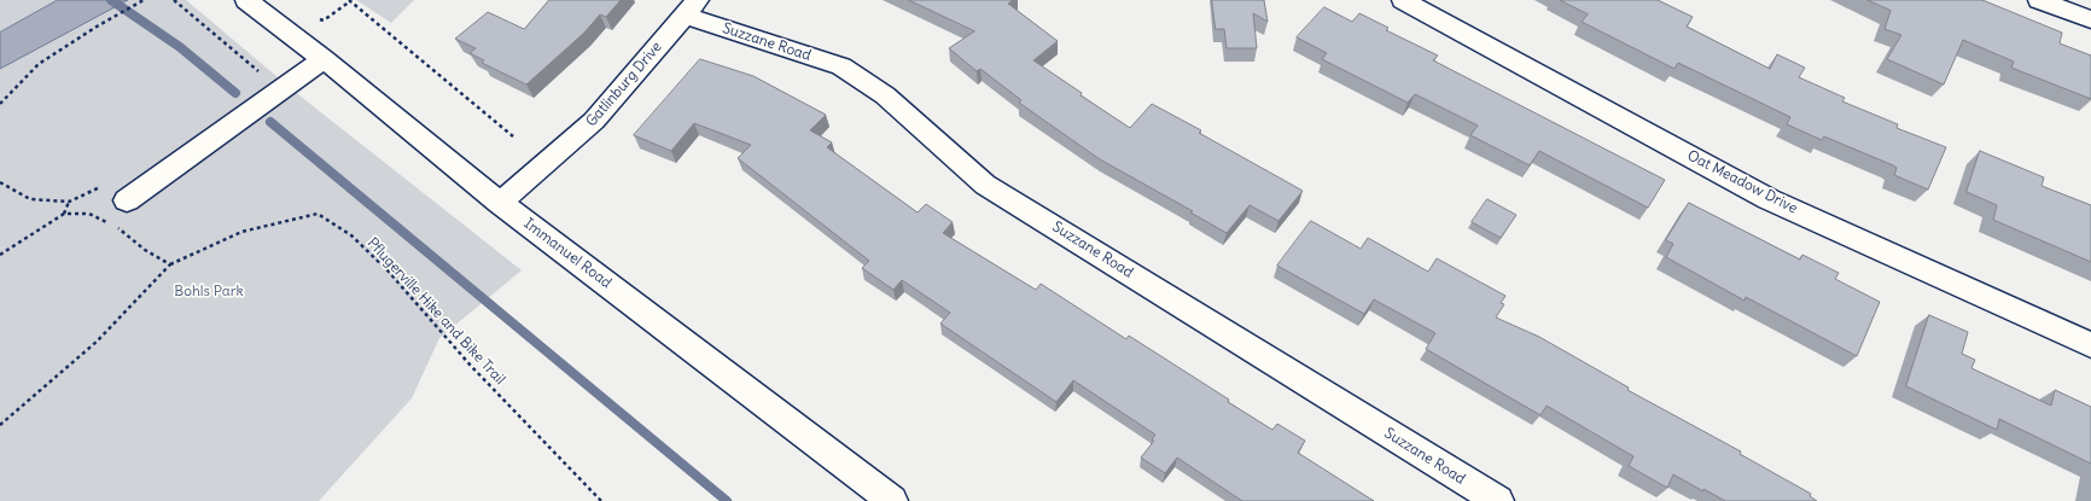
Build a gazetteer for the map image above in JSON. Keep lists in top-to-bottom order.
{
  "streets": {
    "street": [
      "Suzzane Road",
      "Gatlinburg Drive",
      "Oat Meadow Drive",
      "Immanuel Road"
    ],
    "path": ["Pflugerville Hike and Bike Trail"]
  },
  "crossings": [
    ["Suzzane Road", "Gatlinburg Drive"],
    ["Gatlinburg Drive", "Immanuel Road"]
  ],
  "parks": ["Bohls Park"]
}
